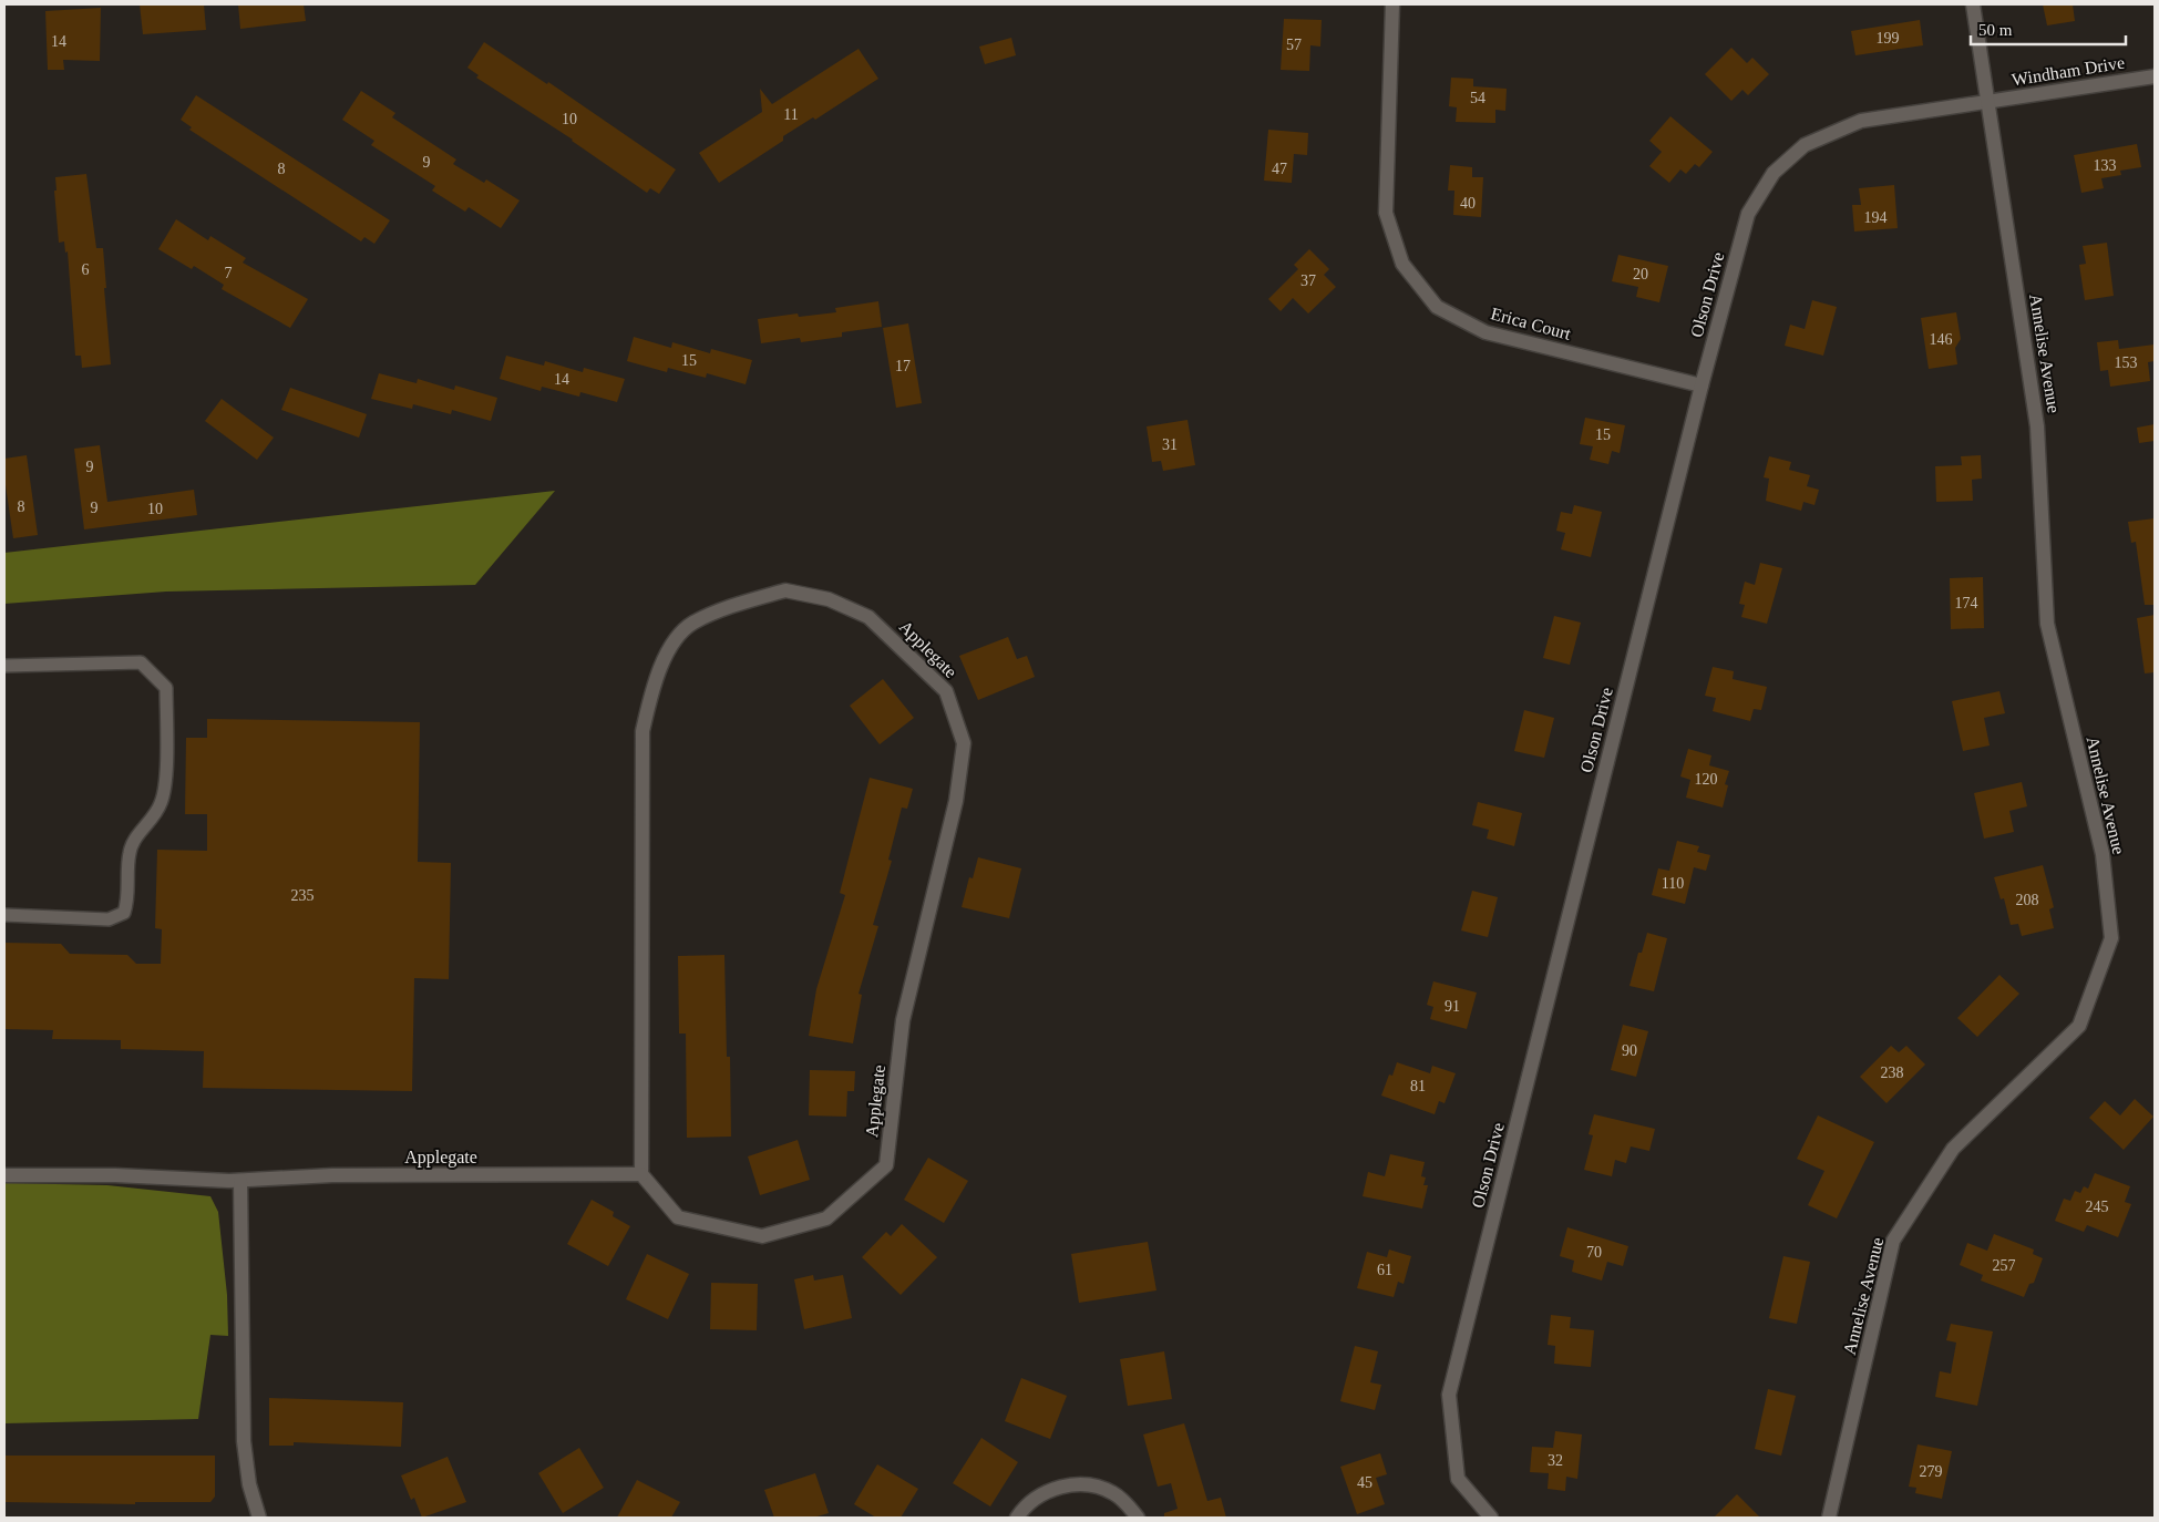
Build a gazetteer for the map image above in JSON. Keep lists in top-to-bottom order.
{
  "streets": {
    "street": [
      "Windham Drive",
      "Olson Drive",
      "Erica Court",
      "Annelise Avenue",
      "Applegate"
    ]
  },
  "crossings": [
    ["Windham Drive", "Olson Drive"],
    ["Windham Drive", "Annelise Avenue"],
    ["Olson Drive", "Erica Court"],
    ["Olson Drive", "Annelise Avenue"]
  ],
  "house_numbers": [
    "199",
    "14",
    "57",
    "54",
    "11",
    "10",
    "9",
    "133",
    "8",
    "47",
    "40",
    "194",
    "6",
    "7",
    "20",
    "37",
    "146",
    "15",
    "153",
    "17",
    "14",
    "15",
    "31",
    "9",
    "8",
    "9",
    "10",
    "174",
    "120",
    "110",
    "235",
    "208",
    "91",
    "90",
    "238",
    "81",
    "245",
    "70",
    "257",
    "61",
    "32",
    "279",
    "45"
  ],
  "scale_bar": "50 m"
}
